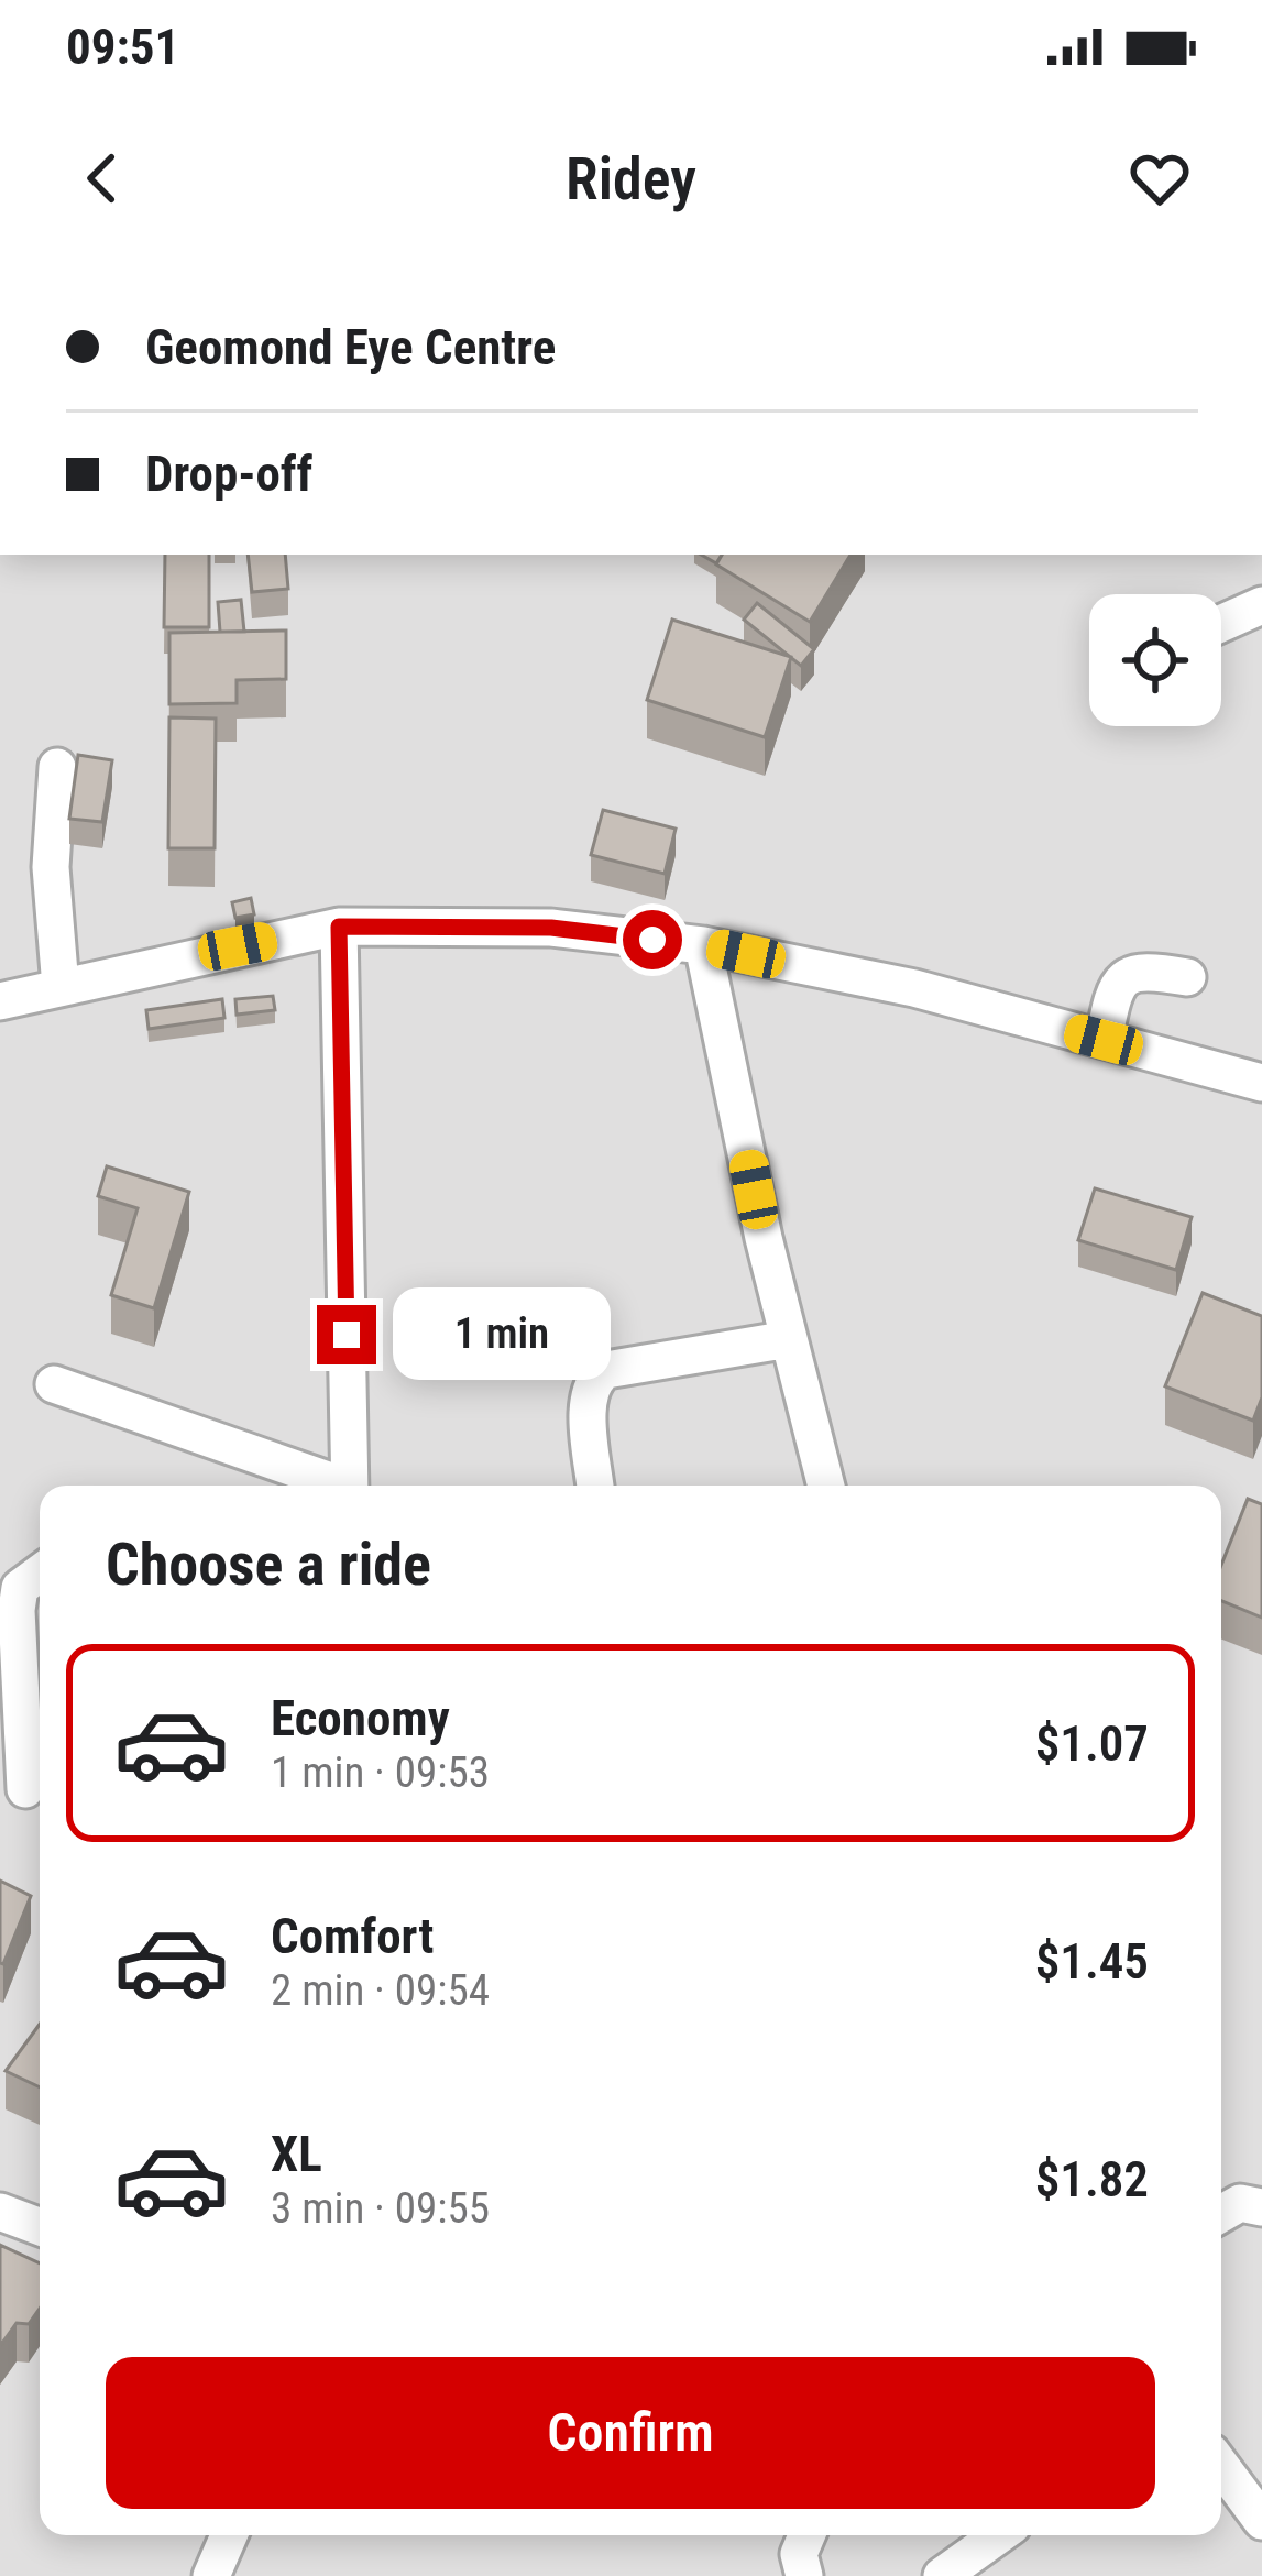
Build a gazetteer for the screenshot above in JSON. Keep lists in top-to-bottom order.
{
  "page": {
    "status": "09:51",
    "header": "Ridey",
    "banner": ["Geomond Eye Centre", "Drop-off"],
    "bubble": "1 min",
    "heading": "Choose a ride",
    "list": [
      {
        "name": "Economy",
        "note": "1 min · 09:53",
        "value": "$1.07"
      },
      {
        "name": "Comfort",
        "note": "2 min · 09:54",
        "value": "$1.45"
      },
      {
        "name": "XL",
        "note": "3 min · 09:55",
        "value": "$1.82"
      }
    ],
    "buttons": "Confirm"
  }
}
